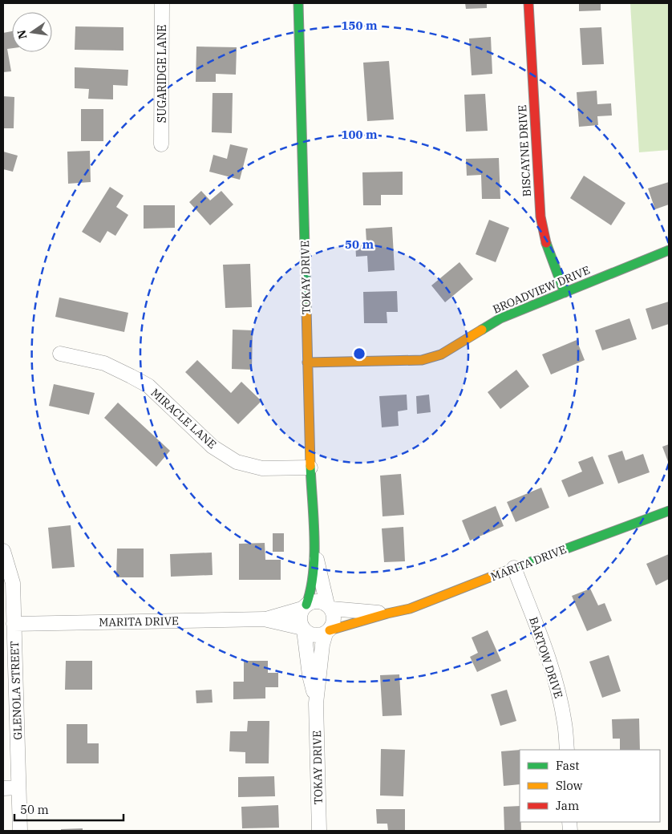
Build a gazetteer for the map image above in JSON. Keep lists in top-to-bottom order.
{
  "streets": {
    "street": [
      "SUGARIDGE LANE",
      "BISCAYNE DRIVE",
      "TOKAY DRIVE",
      "BROADVIEW DRIVE",
      "MIRACLE LANE",
      "MARITA DRIVE",
      "BARTOW DRIVE",
      "GLENOLA STREET"
    ]
  },
  "crossings": [
    ["BISCAYNE DRIVE", "BROADVIEW DRIVE"],
    ["TOKAY DRIVE", "BROADVIEW DRIVE"],
    ["TOKAY DRIVE", "MIRACLE LANE"],
    ["TOKAY DRIVE", "MARITA DRIVE"],
    ["MARITA DRIVE", "BARTOW DRIVE"],
    ["MARITA DRIVE", "GLENOLA STREET"]
  ],
  "legend": ["Fast", "Slow", "Jam"],
  "scale_bar": "50 m",
  "north": "left",
  "rings": ["150 m", "100 m", "50 m"]
}
